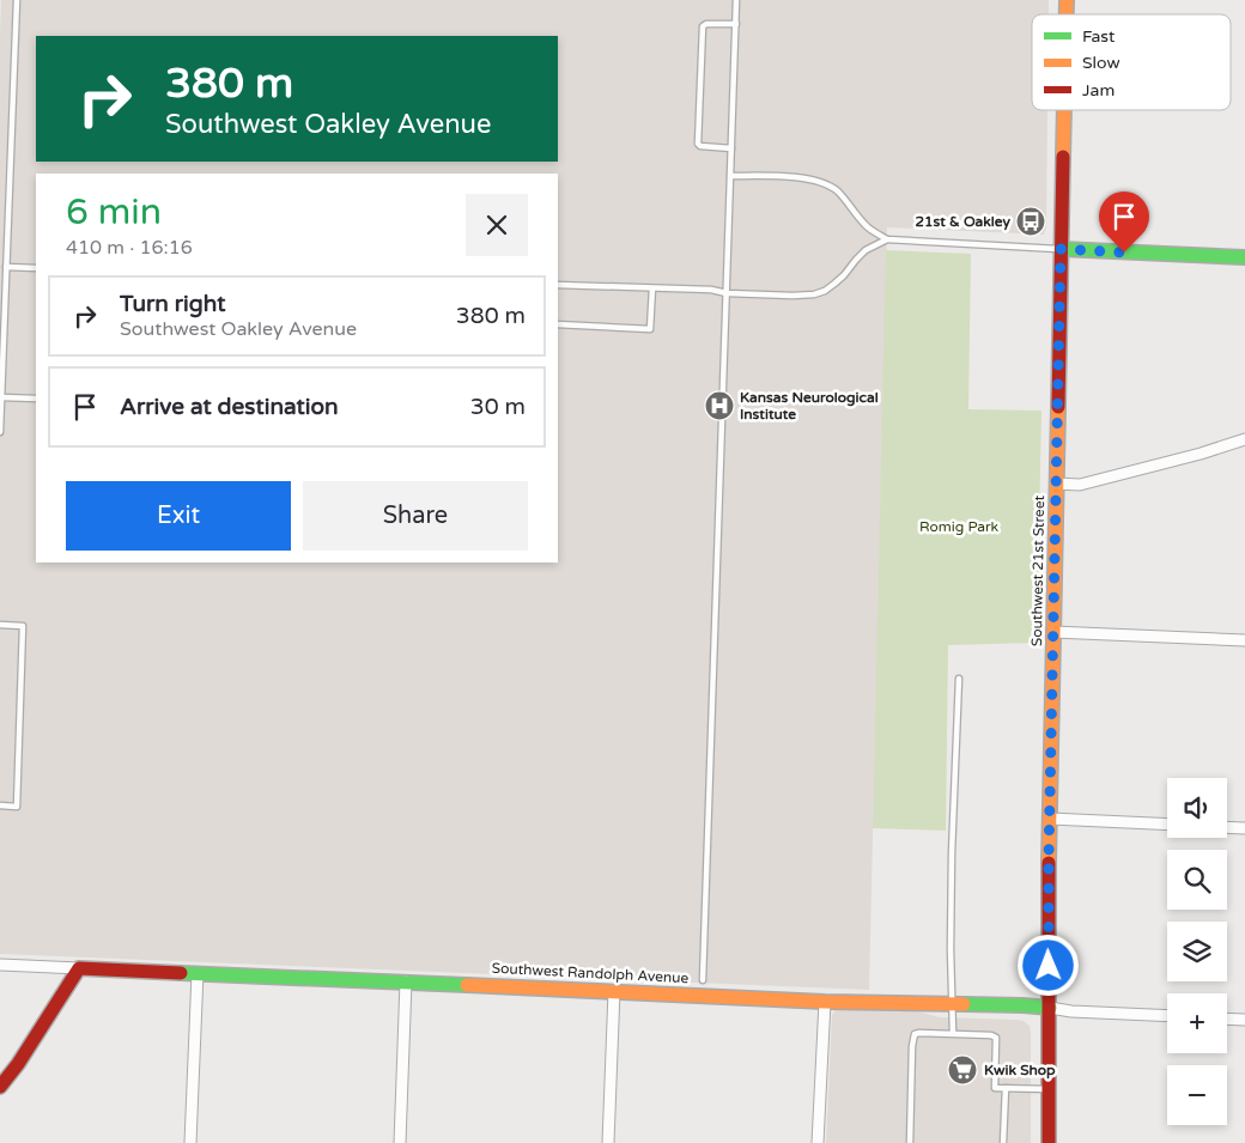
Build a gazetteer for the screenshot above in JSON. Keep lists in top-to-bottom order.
{
  "streets": {
    "street": ["Southwest 21st Street", "Southwest Randolph Avenue"]
  },
  "crossings": [
    ["Southwest 21st Street", "Southwest Randolph Avenue"]
  ],
  "parks": ["Romig Park"],
  "places": {
    "bus stop": ["21st & Oakley"],
    "hospital": ["Kansas Neurological Institute"],
    "supermarket": ["Kwik Shop"]
  },
  "legend": ["Fast", "Slow", "Jam"],
  "page": {
    "turn": ["380 m", "Southwest Oakley Avenue"],
    "heading": ["6 min", "410 m · 16:16"],
    "list": [
      {
        "name": "Turn right",
        "note": "Southwest Oakley Avenue",
        "value": "380 m"
      },
      {
        "name": "Arrive at destination",
        "value": "30 m"
      }
    ],
    "buttons": ["Exit", "Share"],
    "map_buttons": ["+", "−"]
  }
}
